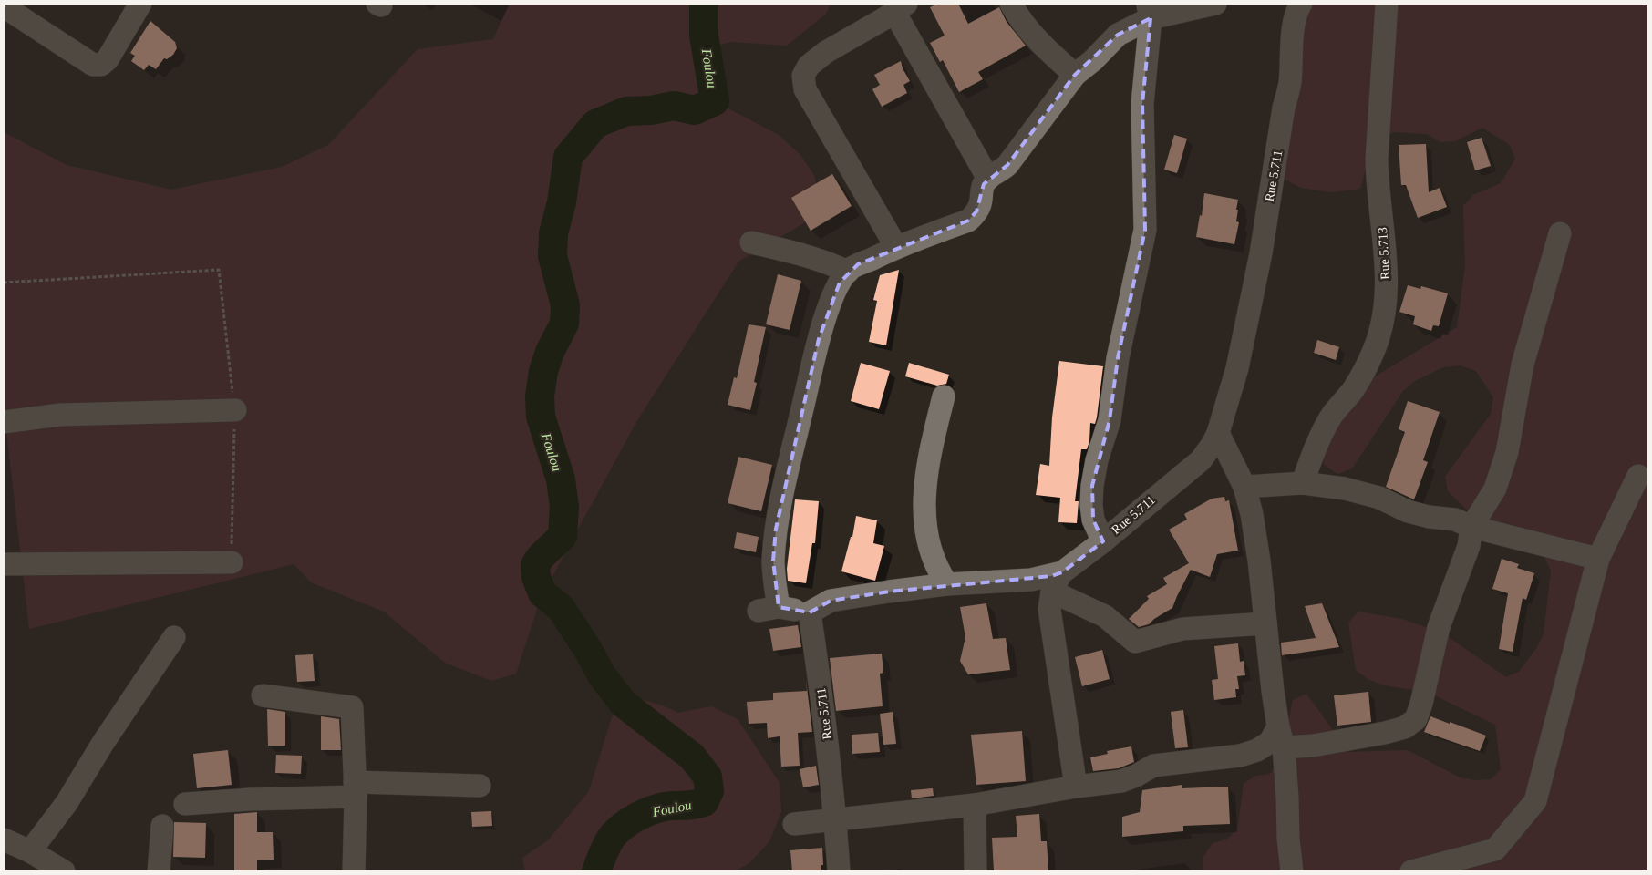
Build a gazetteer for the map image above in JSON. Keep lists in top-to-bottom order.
{
  "streets": {
    "street": ["Rue 5.711", "Rue 5.713"]
  },
  "water": ["Foulou"]
}
